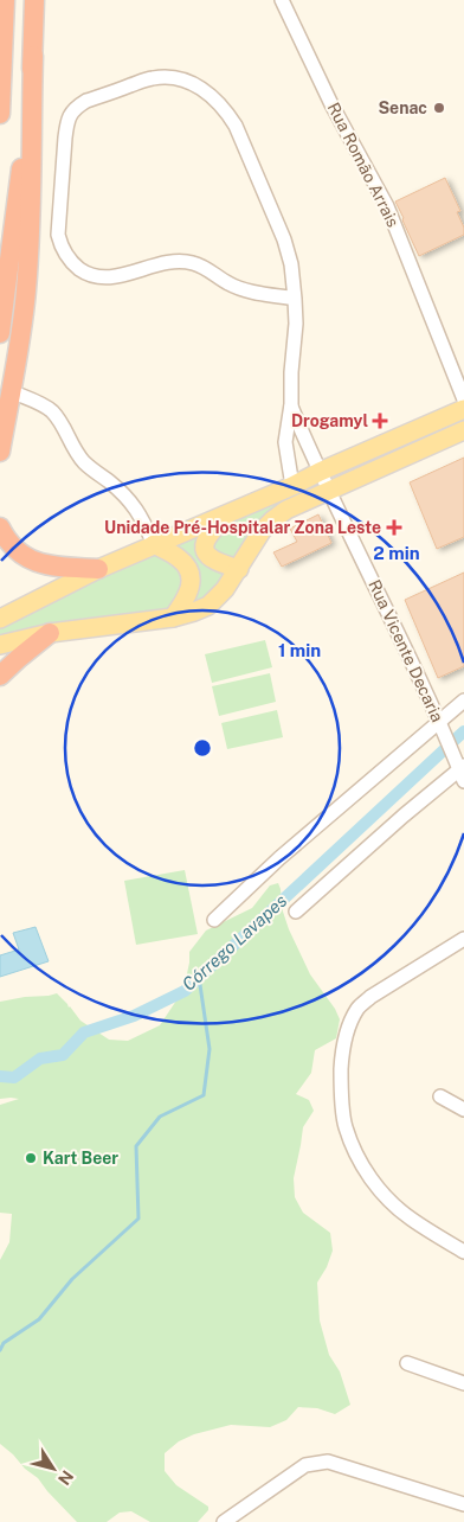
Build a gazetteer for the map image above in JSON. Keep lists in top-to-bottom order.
{
  "streets": {
    "street": ["Rua Romão Arrais", "Rua Vicente Decaria"]
  },
  "water": ["Córrego Lavapes"],
  "places": {
    "other": ["Senac", "Kart Beer"],
    "health": ["Drogamyl", "Unidade Pré-Hospitalar Zona Leste"]
  },
  "north": "bottom right",
  "rings": ["2 min", "1 min"]
}
